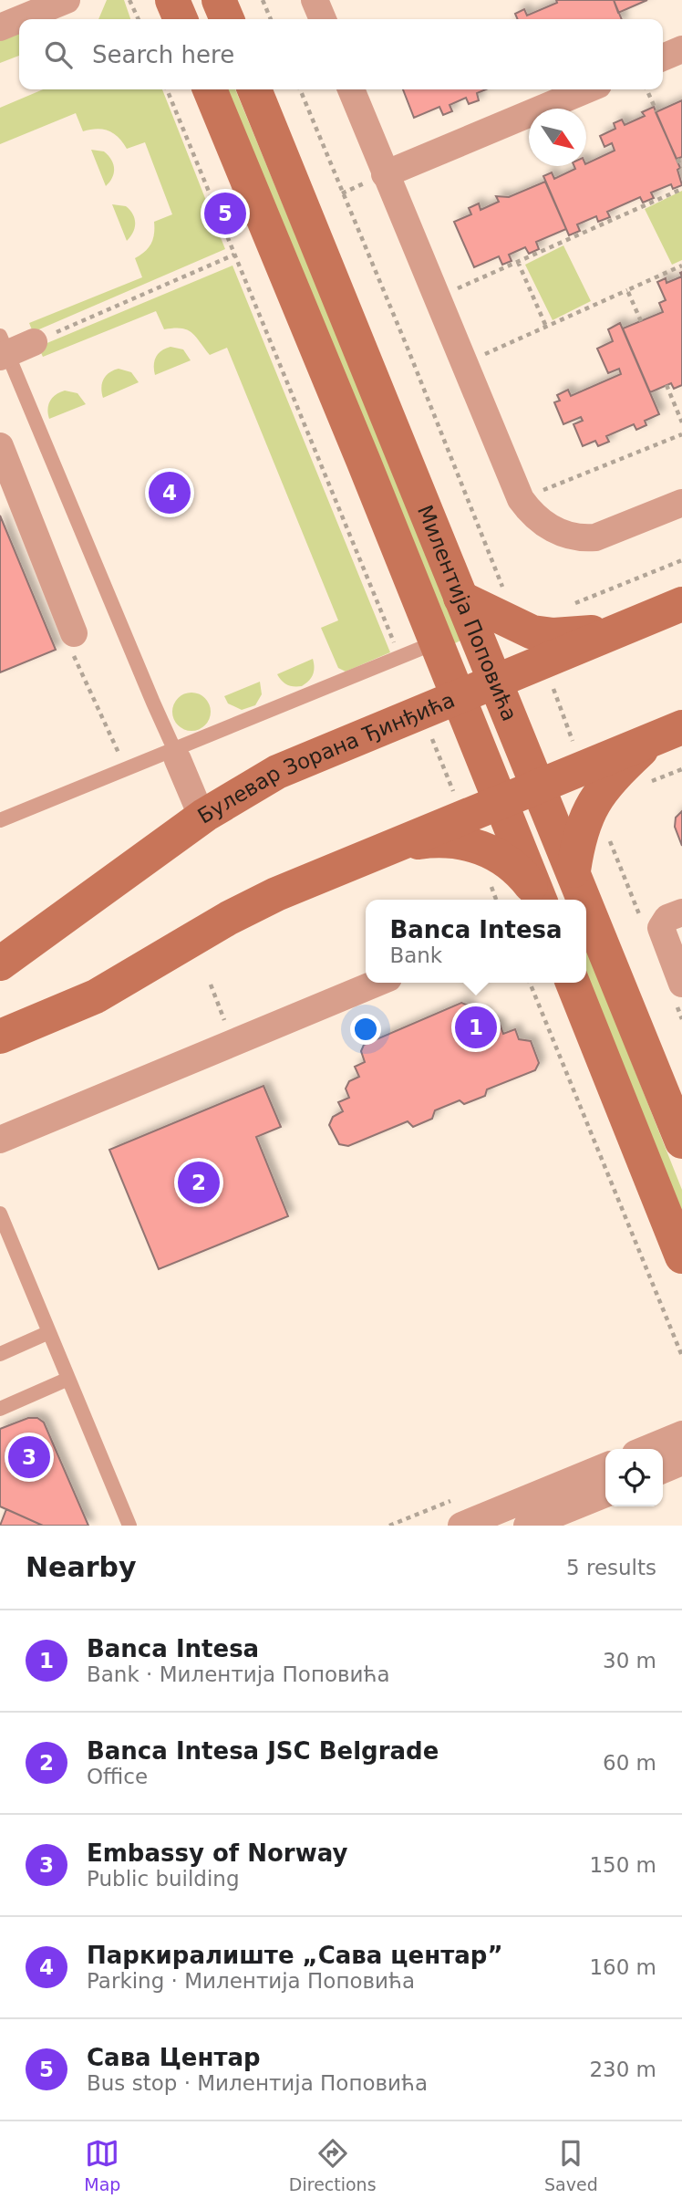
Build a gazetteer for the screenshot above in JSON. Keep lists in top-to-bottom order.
{
  "streets": {
    "street": ["Милентија Поповића", "Булевар Зорана Ђинђића"]
  },
  "crossings": [
    ["Милентија Поповића", "Булевар Зорана Ђинђића"]
  ],
  "north": "bottom right",
  "page": {
    "search": "Search here",
    "pins": [
      "5",
      "4",
      "1",
      "2",
      "3"
    ],
    "popup": ["Banca Intesa", "Bank"],
    "heading": ["Nearby", "5 results"],
    "list": [
      {
        "mark": "1",
        "name": "Banca Intesa",
        "note": "Bank · Милентија Поповића",
        "value": "30 m"
      },
      {
        "mark": "2",
        "name": "Banca Intesa JSC Belgrade",
        "note": "Office",
        "value": "60 m"
      },
      {
        "mark": "3",
        "name": "Embassy of Norway",
        "note": "Public building",
        "value": "150 m"
      },
      {
        "mark": "4",
        "name": "Паркиралиште „Сава центар”",
        "note": "Parking · Милентија Поповића",
        "value": "160 m"
      },
      {
        "mark": "5",
        "name": "Сава Центар",
        "note": "Bus stop · Милентија Поповића",
        "value": "230 m"
      }
    ],
    "nav": ["Map", "Directions", "Saved"]
  }
}
